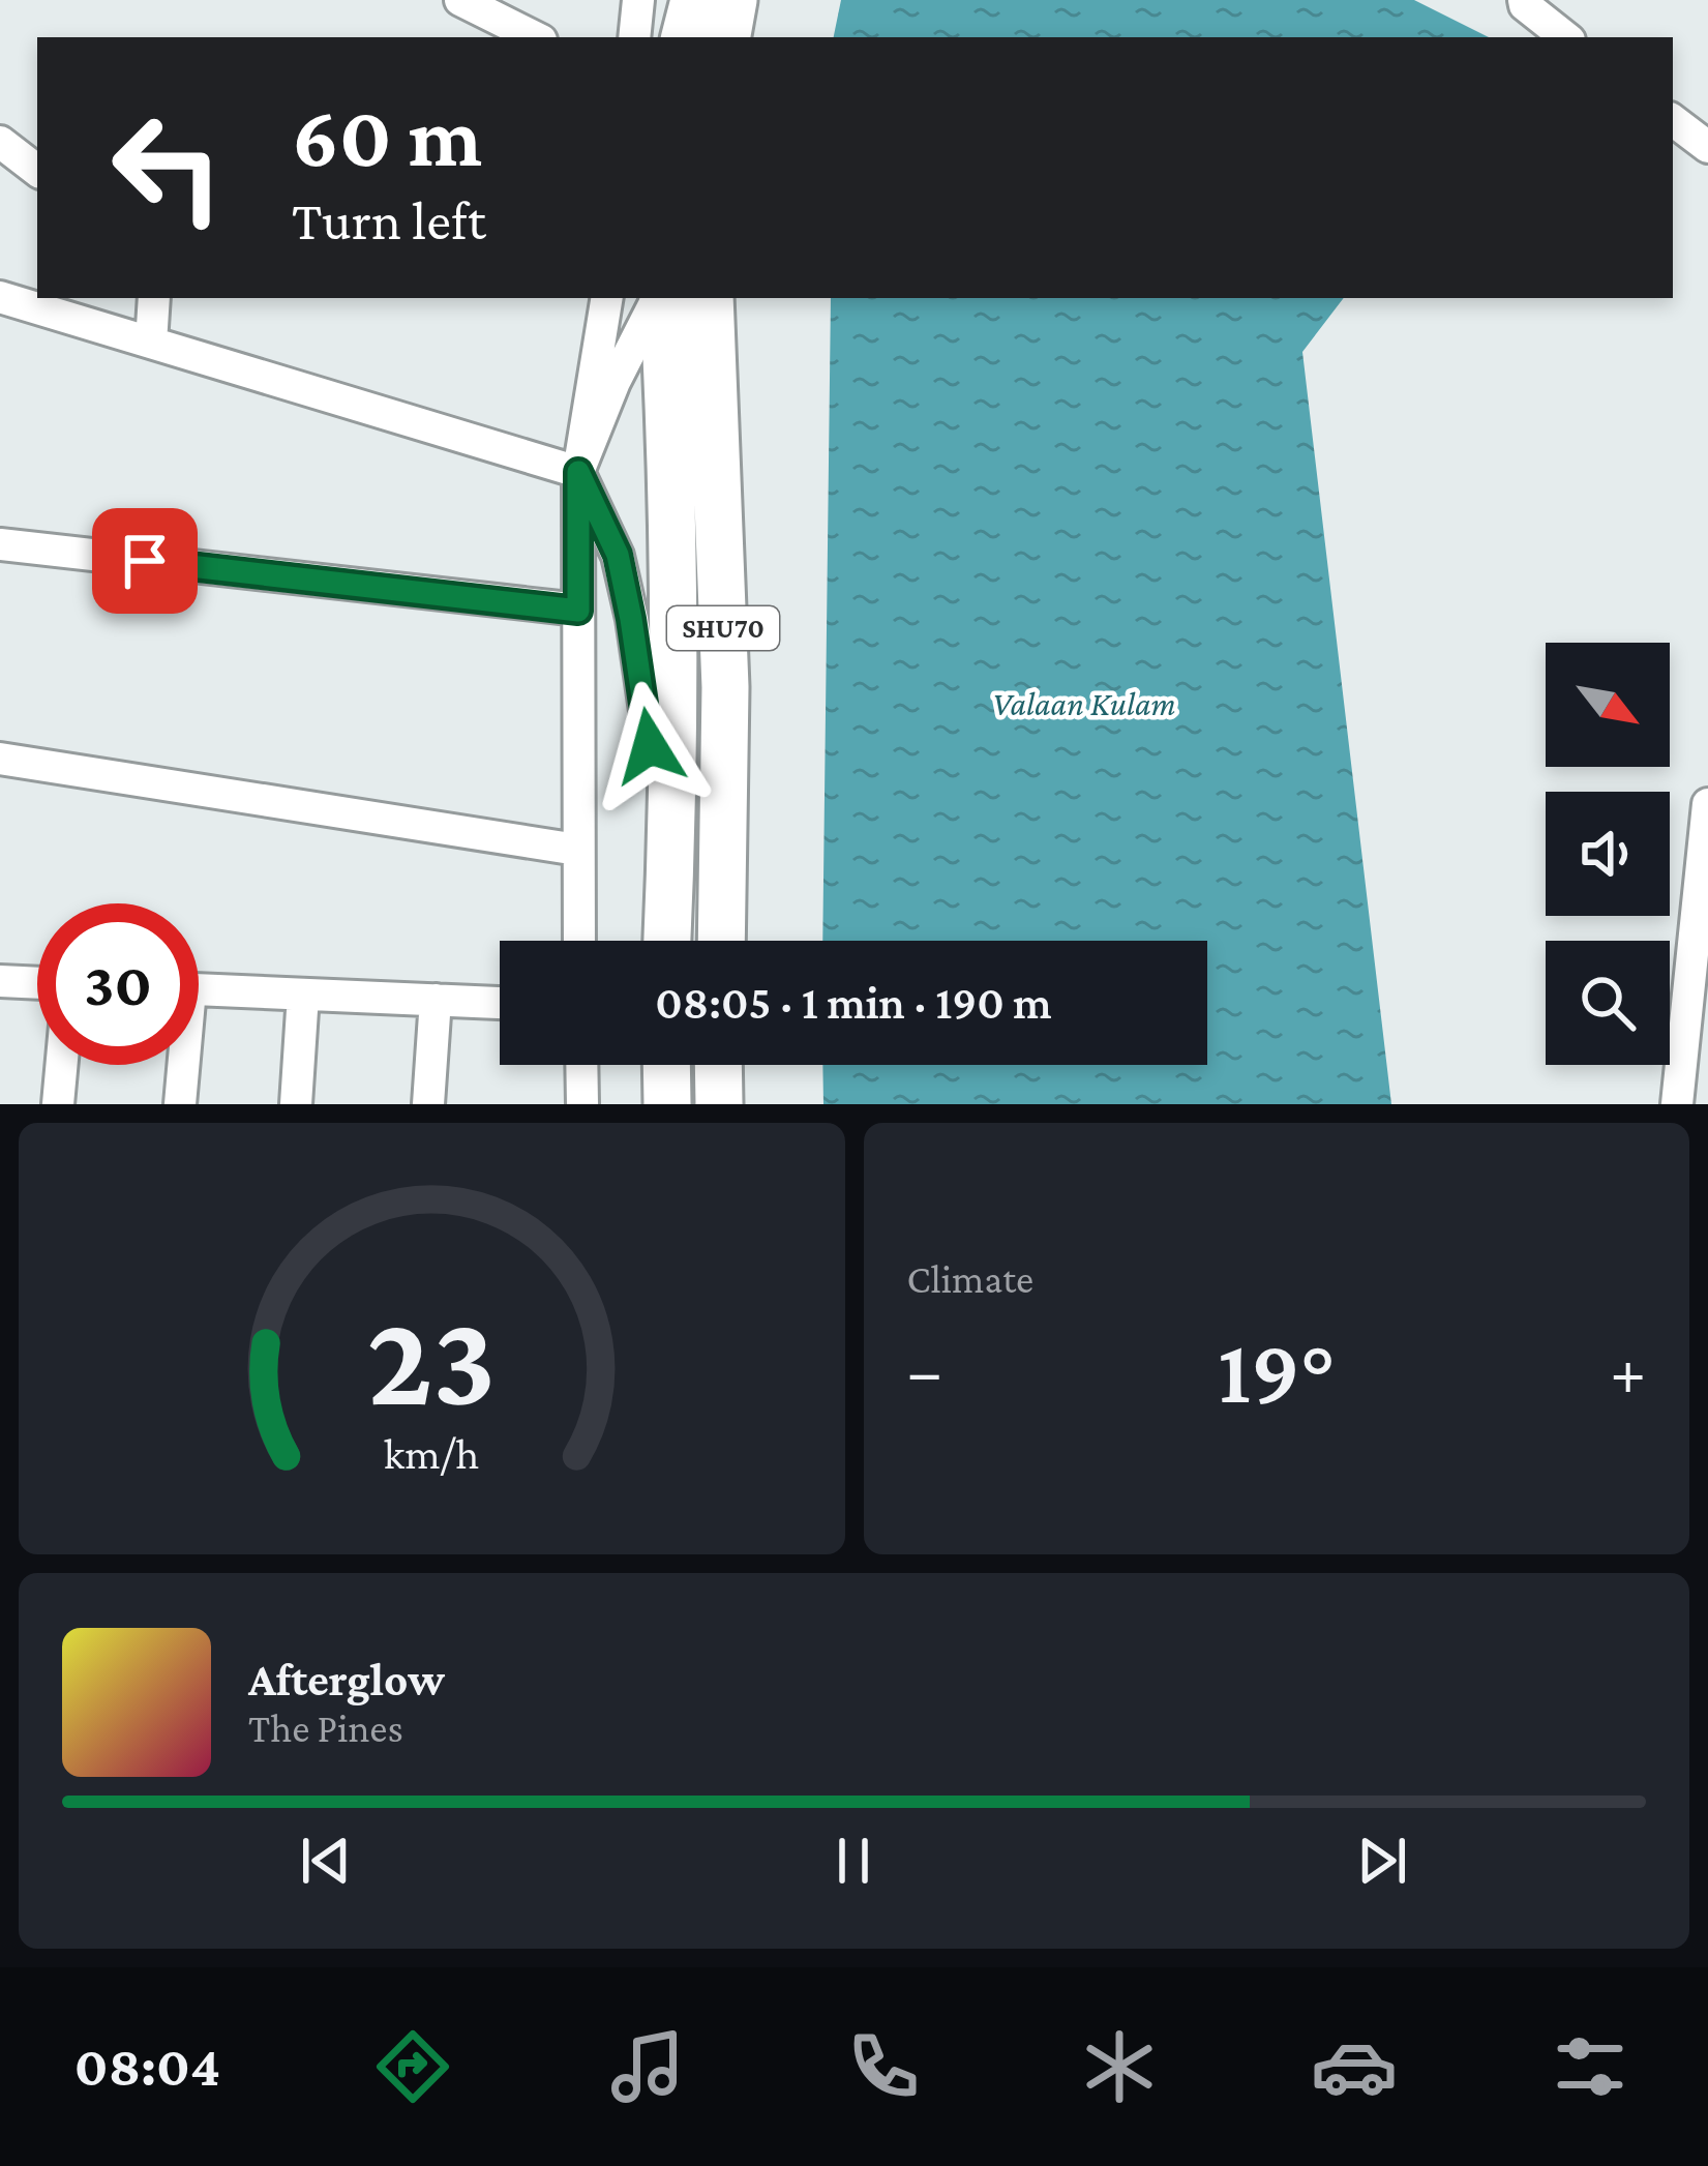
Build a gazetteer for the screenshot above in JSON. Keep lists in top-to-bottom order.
{
  "streets": {
    "main road": ["SHU70"]
  },
  "water": ["Valaan Kulam"],
  "north": "bottom right",
  "page": {
    "turn": ["60 m", "Turn left"],
    "limit": "30",
    "trip": "08:05 · 1 min · 190 m",
    "tile": "Climate",
    "heat": ["−", "19°", "+"],
    "song": ["Afterglow", "The Pines"],
    "tabs": "08:04",
    "gauge": ["23", "km/h"]
  }
}
